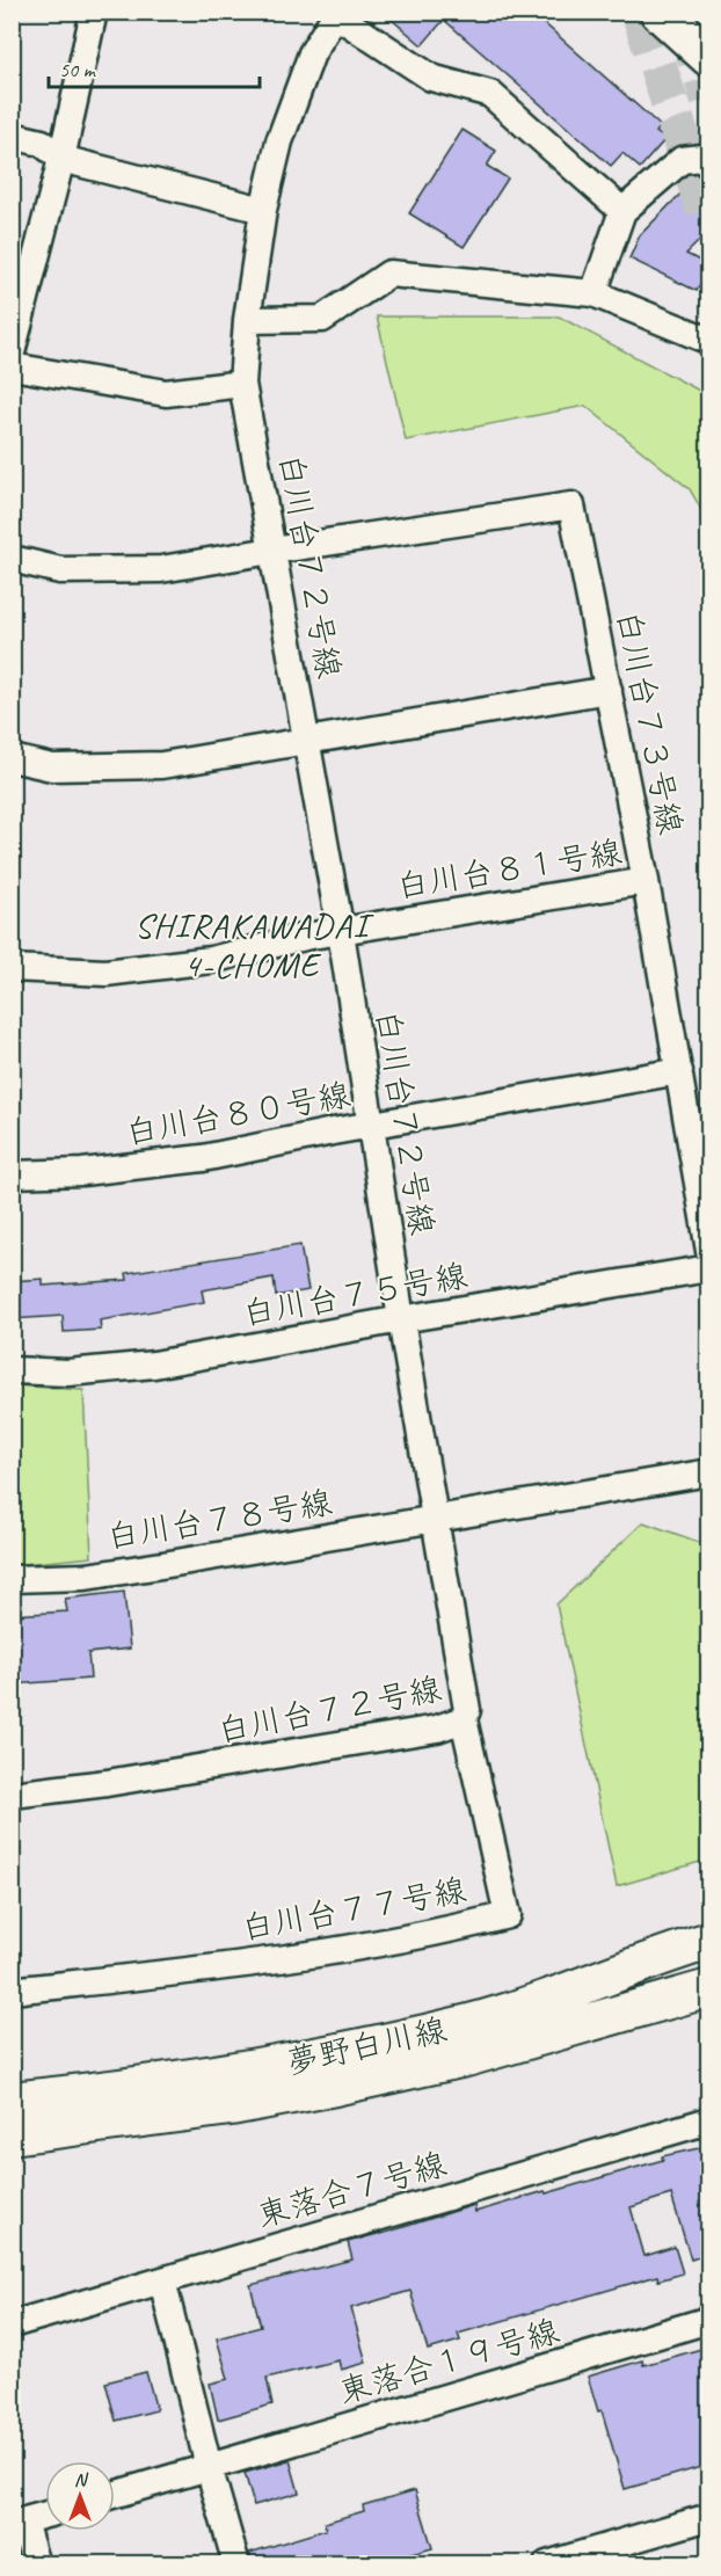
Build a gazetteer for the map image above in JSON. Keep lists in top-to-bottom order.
{
  "streets": {
    "street": [
      "白川台７２号線",
      "白川台７３号線",
      "白川台８１号線",
      "白川台８０号線",
      "白川台７５号線",
      "白川台７８号線",
      "白川台７７号線",
      "夢野白川線",
      "東落合７号線",
      "東落合１９号線"
    ]
  },
  "crossings": [
    ["白川台７２号線", "白川台７３号線"],
    ["白川台７２号線", "白川台８１号線"],
    ["白川台７２号線", "白川台８０号線"],
    ["白川台７２号線", "白川台７５号線"],
    ["白川台７２号線", "白川台７８号線"],
    ["白川台７２号線", "白川台７７号線"],
    ["白川台７３号線", "白川台８１号線"],
    ["白川台７３号線", "白川台８０号線"]
  ],
  "districts": ["SHIRAKAWADAI 4-CHOME"],
  "scale_bar": "50 m",
  "north": "top"
}
